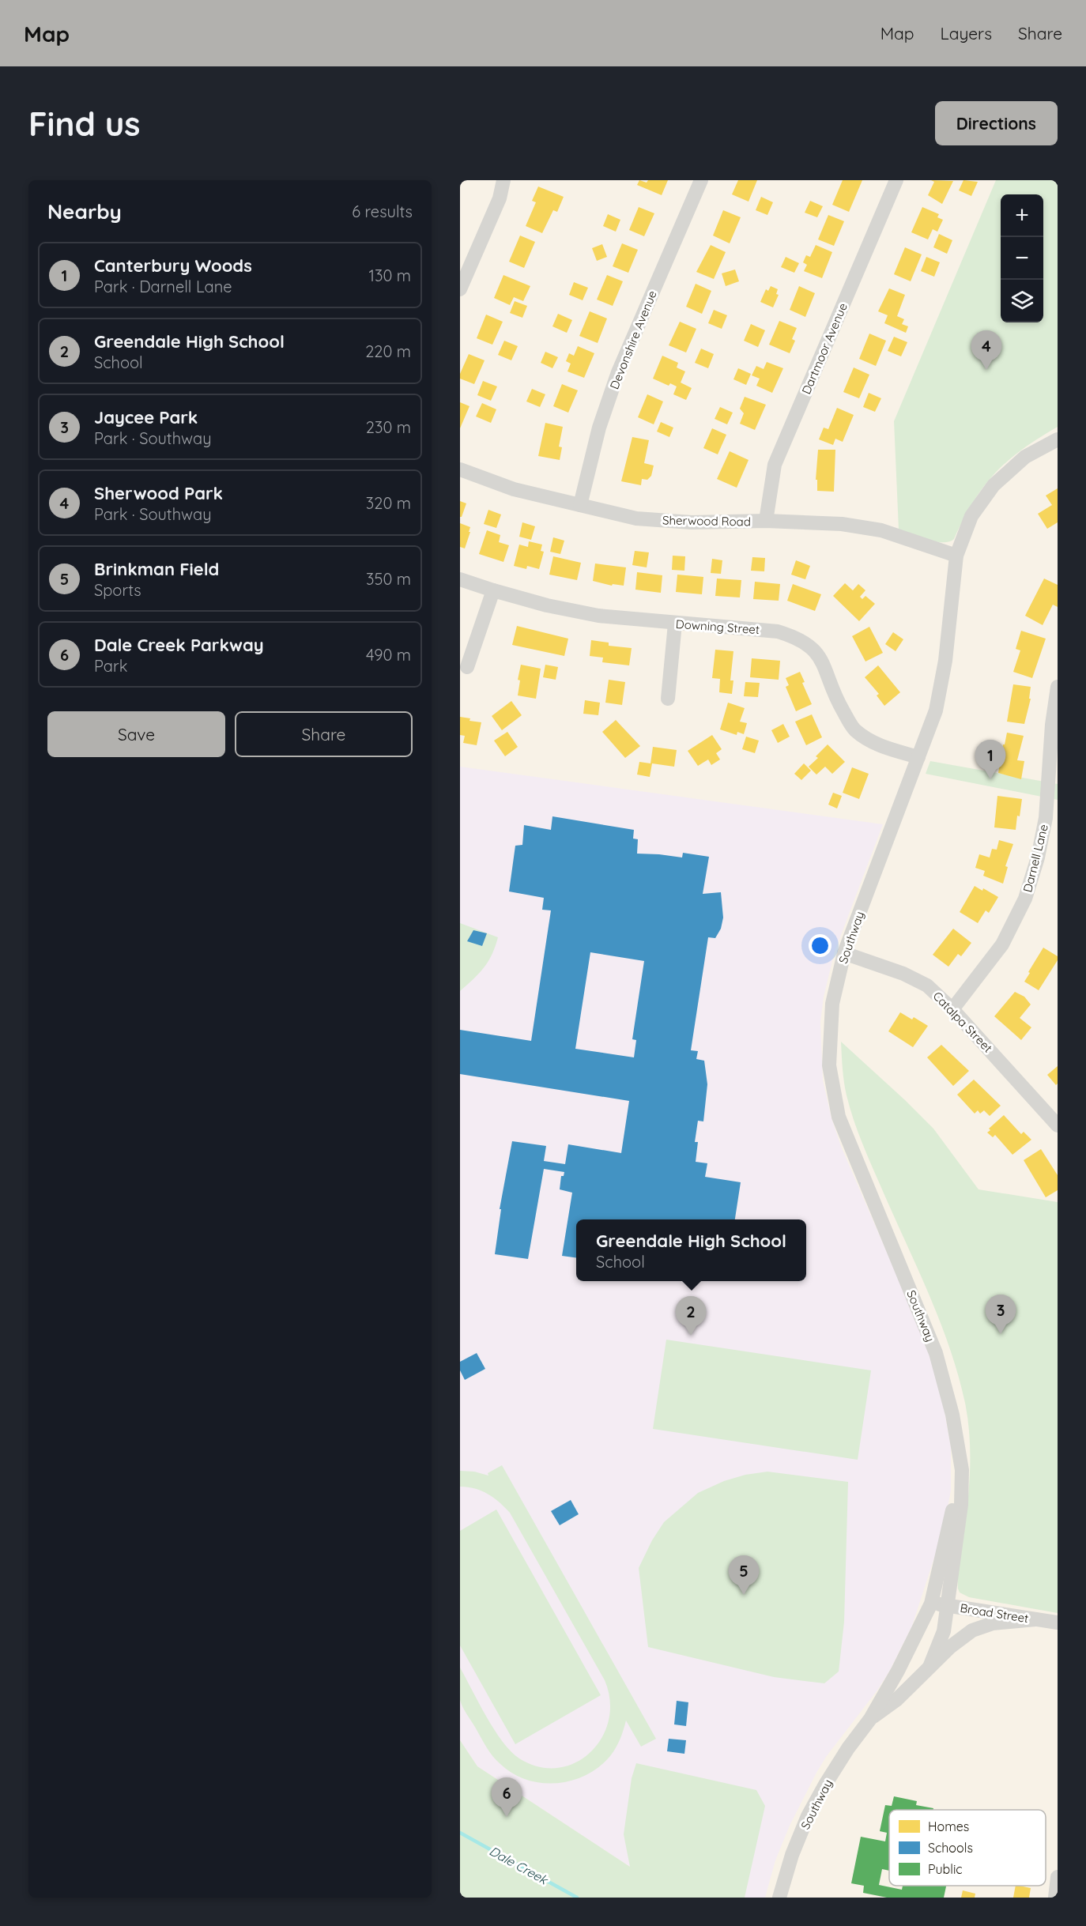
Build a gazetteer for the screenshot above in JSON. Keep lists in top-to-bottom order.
{
  "streets": {
    "street": [
      "Devonshire Avenue",
      "Dartmoor Avenue",
      "Sherwood Road",
      "Downing Street",
      "Darnell Lane",
      "Southway",
      "Catalpa Street",
      "Broad Street"
    ]
  },
  "crossings": [
    ["Devonshire Avenue", "Sherwood Road"],
    ["Dartmoor Avenue", "Sherwood Road"],
    ["Sherwood Road", "Southway"],
    ["Downing Street", "Southway"],
    ["Darnell Lane", "Catalpa Street"],
    ["Southway", "Catalpa Street"],
    ["Southway", "Broad Street"]
  ],
  "water": ["Dale Creek"],
  "legend": ["Homes", "Schools", "Public"],
  "page": {
    "header": "Map",
    "nav": ["Map", "Layers", "Share"],
    "buttons": [
      "Directions",
      ["Save", "Share"]
    ],
    "title": "Find us",
    "heading": ["Nearby", "6 results"],
    "map_buttons": ["+", "−"],
    "list": [
      {
        "mark": "1",
        "name": "Canterbury Woods",
        "note": "Park · Darnell Lane",
        "value": "130 m"
      },
      {
        "mark": "2",
        "name": "Greendale High School",
        "note": "School",
        "value": "220 m"
      },
      {
        "mark": "3",
        "name": "Jaycee Park",
        "note": "Park · Southway",
        "value": "230 m"
      },
      {
        "mark": "4",
        "name": "Sherwood Park",
        "note": "Park · Southway",
        "value": "320 m"
      },
      {
        "mark": "5",
        "name": "Brinkman Field",
        "note": "Sports",
        "value": "350 m"
      },
      {
        "mark": "6",
        "name": "Dale Creek Parkway",
        "note": "Park",
        "value": "490 m"
      }
    ],
    "pins": [
      "4",
      "1",
      "3",
      "2",
      "5",
      "6"
    ],
    "popup": ["Greendale High School", "School"]
  }
}
